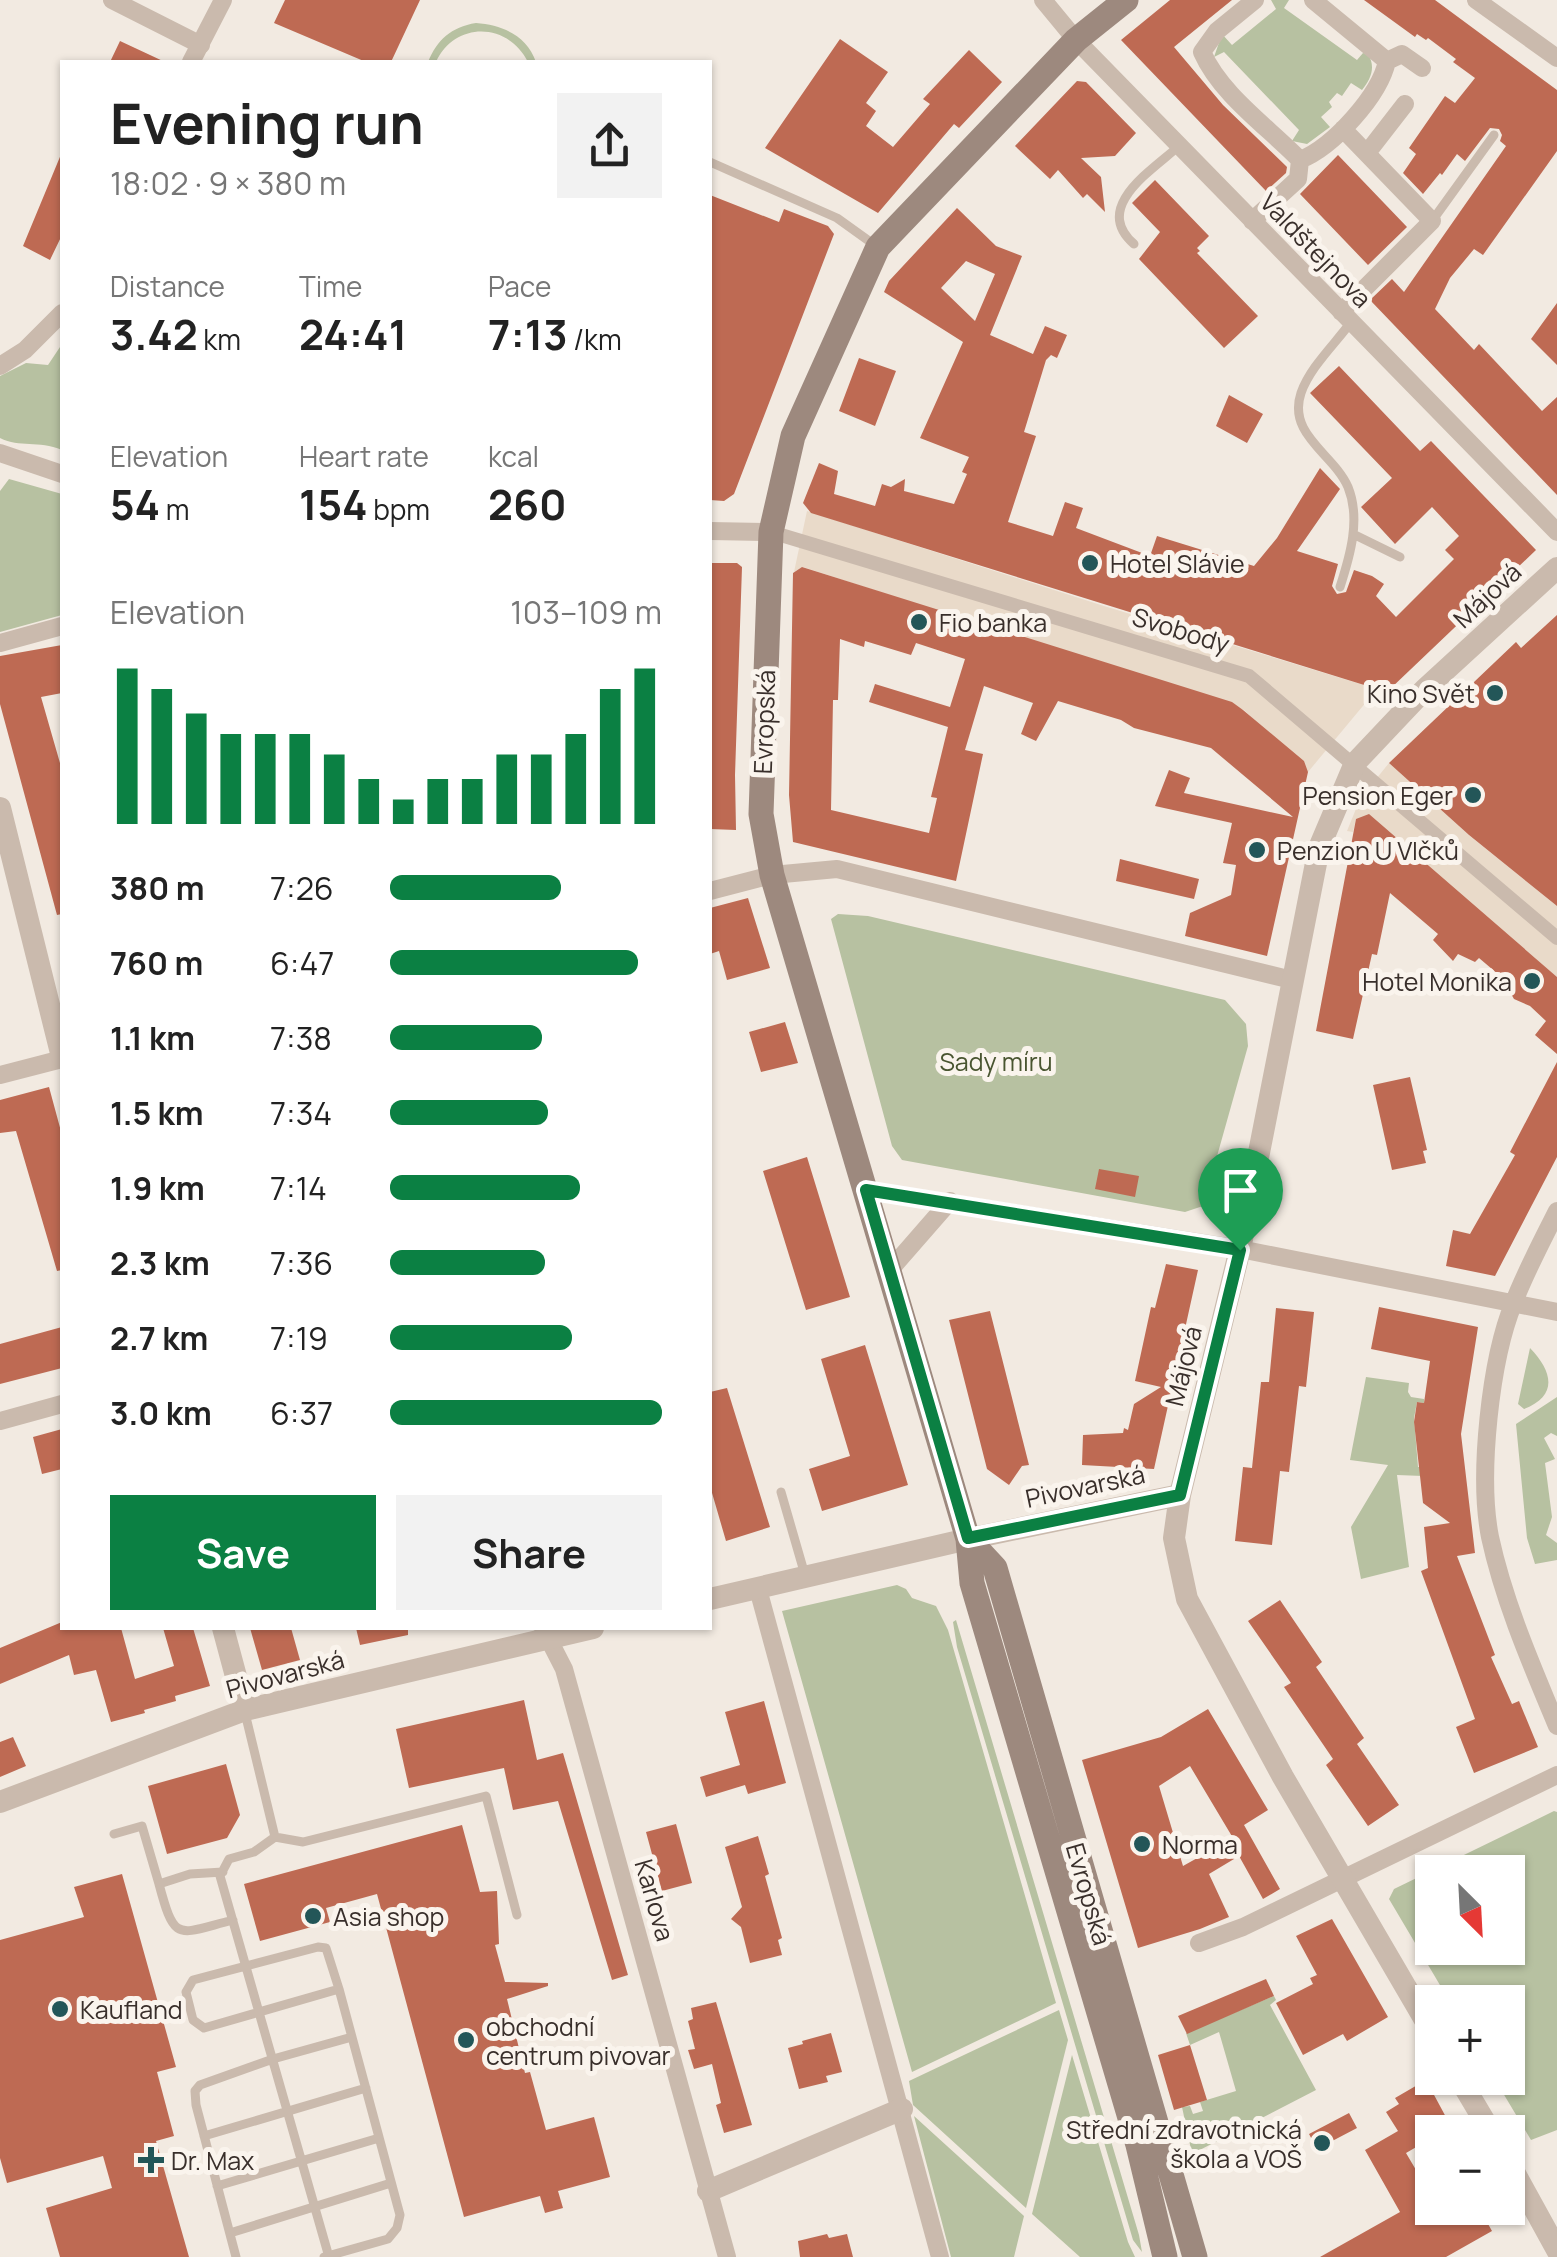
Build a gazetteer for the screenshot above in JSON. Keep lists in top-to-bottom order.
{
  "streets": {
    "main road": ["Evropská"],
    "street": [
      "Valdštejnova",
      "Májová",
      "Svobody",
      "Pivovarská",
      "Karlova"
    ]
  },
  "crossings": [
    ["Valdštejnova", "Evropská"],
    ["Májová", "Svobody"],
    ["Májová", "Pivovarská"],
    ["Svobody", "Evropská"],
    ["Evropská", "Pivovarská"],
    ["Pivovarská", "Karlova"]
  ],
  "parks": ["Sady míru"],
  "places": {
    "other": [
      "Hotel Slávie",
      "Fio banka",
      "Kino Svět",
      "Pension Eger",
      "Penzion U Vlčků",
      "Hotel Monika",
      "Norma",
      "Asia shop",
      "Kaufland",
      "obchodní centrum pivovar",
      "Střední zdravotnická škola a VOŠ"
    ],
    "health": ["Dr. Max"]
  },
  "north": "bottom right",
  "page": {
    "heading": ["Evening run", "18:02 · 9 × 380 m"],
    "stats": [
      ["Distance", "3.42 km"],
      ["Time", "24:41"],
      ["Pace", "7:13 /km"],
      ["Elevation", "54 m"],
      ["Heart rate", "154 bpm"],
      ["kcal", "260"]
    ],
    "chart": ["Elevation", "103–109 m"],
    "list": [
      {
        "name": "380 m",
        "note": "7:26"
      },
      {
        "name": "760 m",
        "note": "6:47"
      },
      {
        "name": "1.1 km",
        "note": "7:38"
      },
      {
        "name": "1.5 km",
        "note": "7:34"
      },
      {
        "name": "1.9 km",
        "note": "7:14"
      },
      {
        "name": "2.3 km",
        "note": "7:36"
      },
      {
        "name": "2.7 km",
        "note": "7:19"
      },
      {
        "name": "3.0 km",
        "note": "6:37"
      }
    ],
    "buttons": ["Save", "Share"],
    "map_buttons": ["+", "−"]
  }
}
